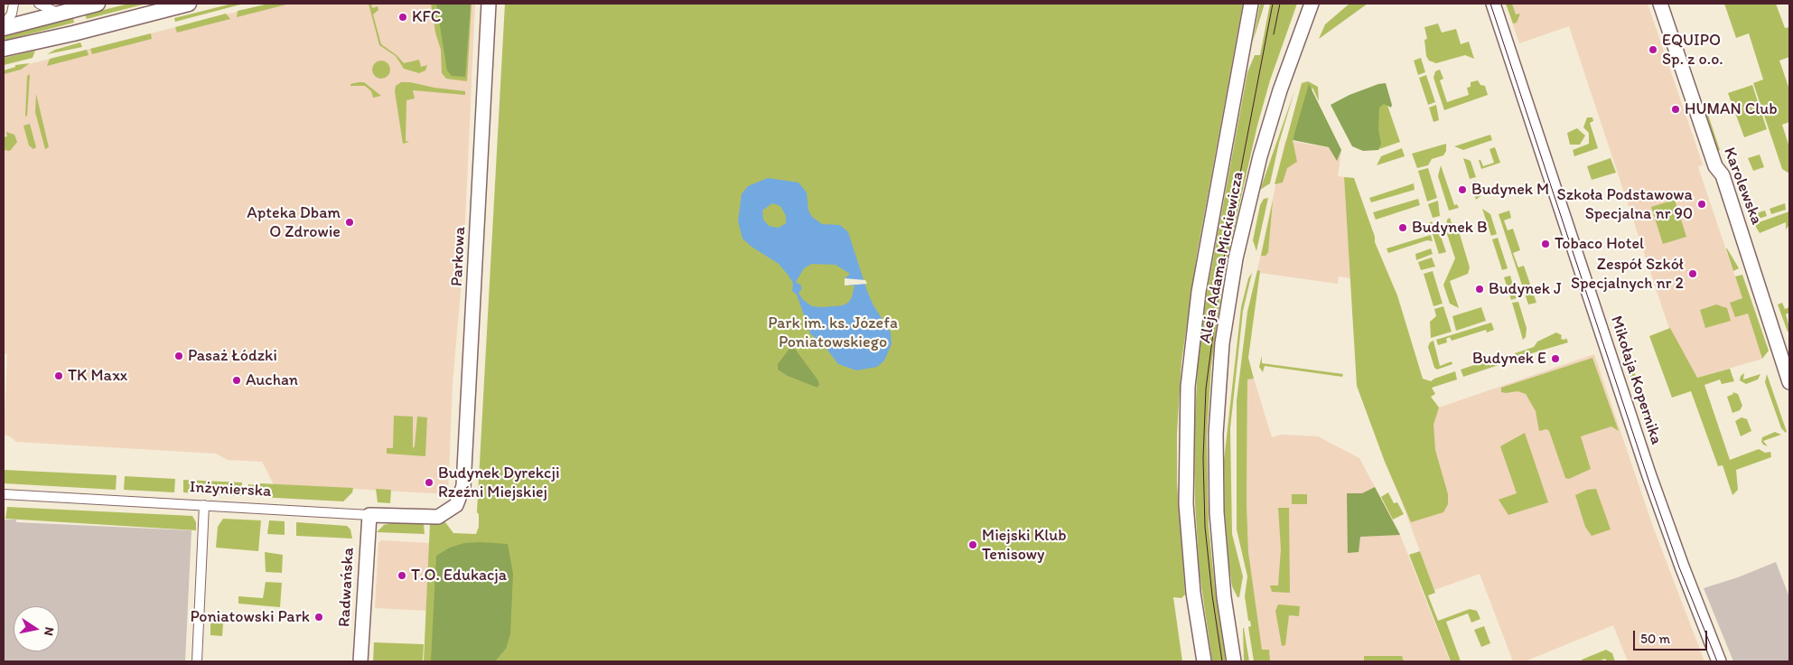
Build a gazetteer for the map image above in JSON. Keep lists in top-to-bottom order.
{
  "streets": {
    "street": [
      "Karolewska",
      "Parkowa",
      "Aleja Adama Mickiewicza",
      "Mikołaja Kopernika",
      "Inżynierska",
      "Radwańska"
    ]
  },
  "crossings": [
    ["Parkowa", "Inżynierska"],
    ["Inżynierska", "Radwańska"]
  ],
  "parks": ["Park im. ks. Józefa Poniatowskiego"],
  "places": [
    "KFC",
    "EQUIPO Sp. z o.o.",
    "HUMAN Club",
    "Budynek M",
    "Szkoła Podstawowa Specjalna nr 90",
    "Apteka Dbam O Zdrowie",
    "Budynek B",
    "Tobaco Hotel",
    "Zespół Szkół Specjalnych nr 2",
    "Budynek J",
    "Pasaż Łódzki",
    "Budynek E",
    "TK Maxx",
    "Auchan",
    "Budynek Dyrekcji Rzeźni Miejskiej",
    "Miejski Klub Tenisowy",
    "T.O. Edukacja",
    "Poniatowski Park"
  ],
  "scale_bar": "50 m",
  "north": "right"
}
